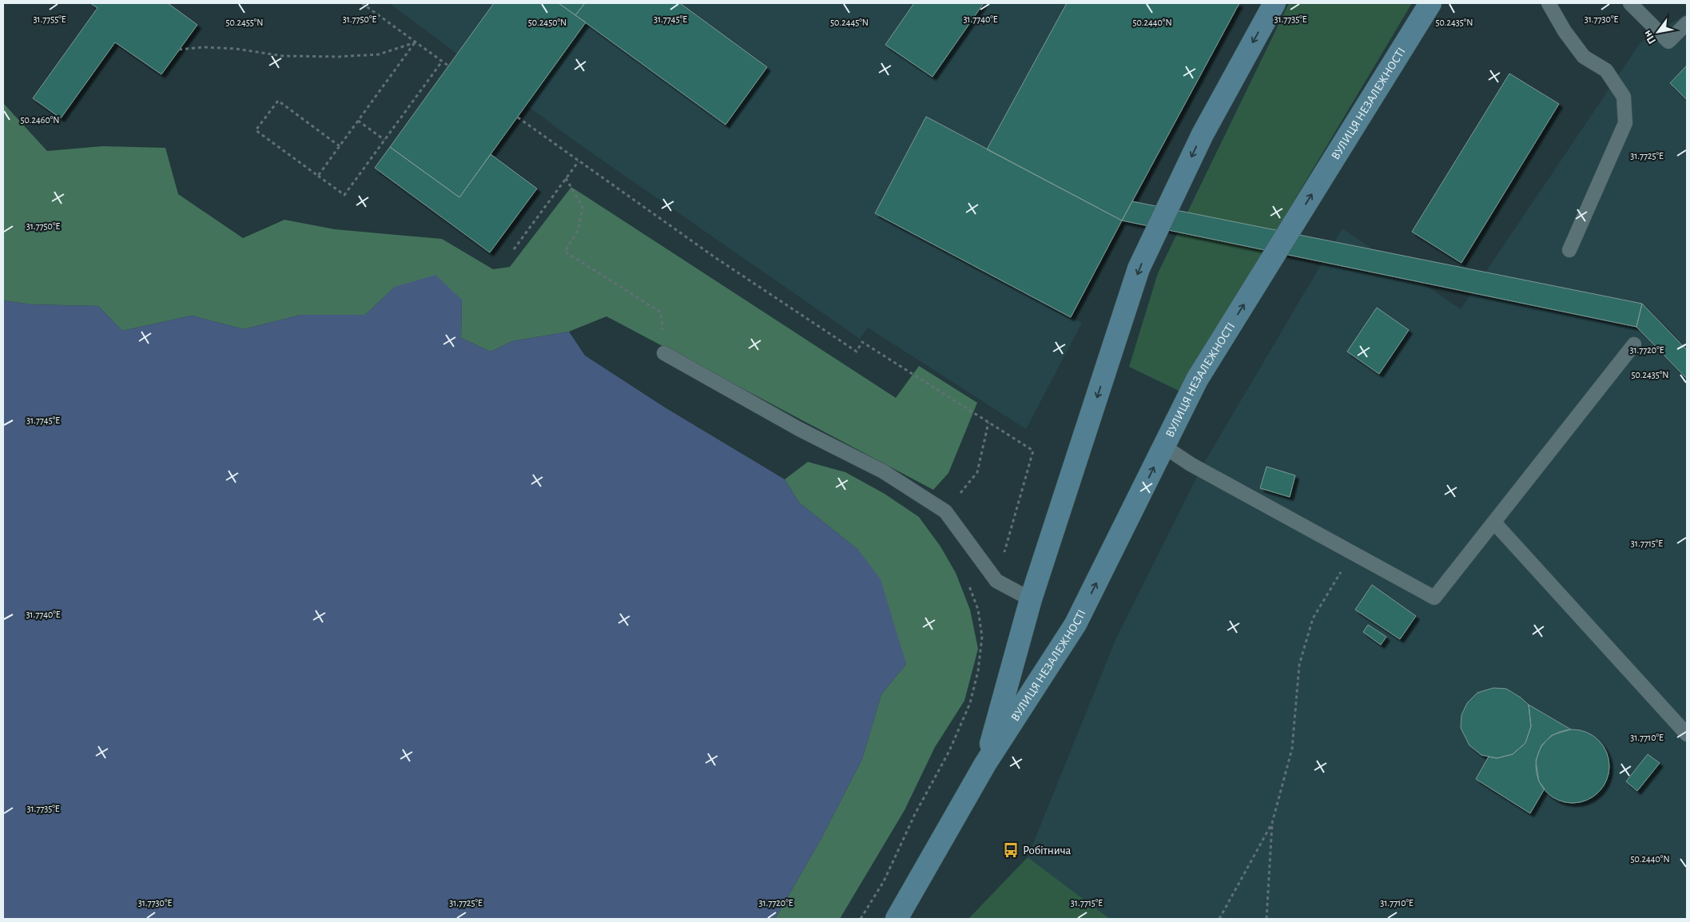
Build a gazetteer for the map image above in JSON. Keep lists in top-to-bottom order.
{
  "streets": {
    "main road": ["ВУЛИЦЯ НЕЗАЛЕЖНОСТІ"]
  },
  "places": {
    "bus stop": ["Робітнича"]
  },
  "north": "bottom left",
  "coordinates": [
    "31.7755°E",
    "31.7750°E",
    "31.7745°E",
    "31.7740°E",
    "31.7735°E",
    "31.7730°E",
    "50.2455°N",
    "50.2450°N",
    "50.2445°N",
    "50.2440°N",
    "50.2435°N",
    "50.2460°N",
    "31.7725°E",
    "31.7720°E",
    "31.7715°E",
    "31.7710°E"
  ]
}
